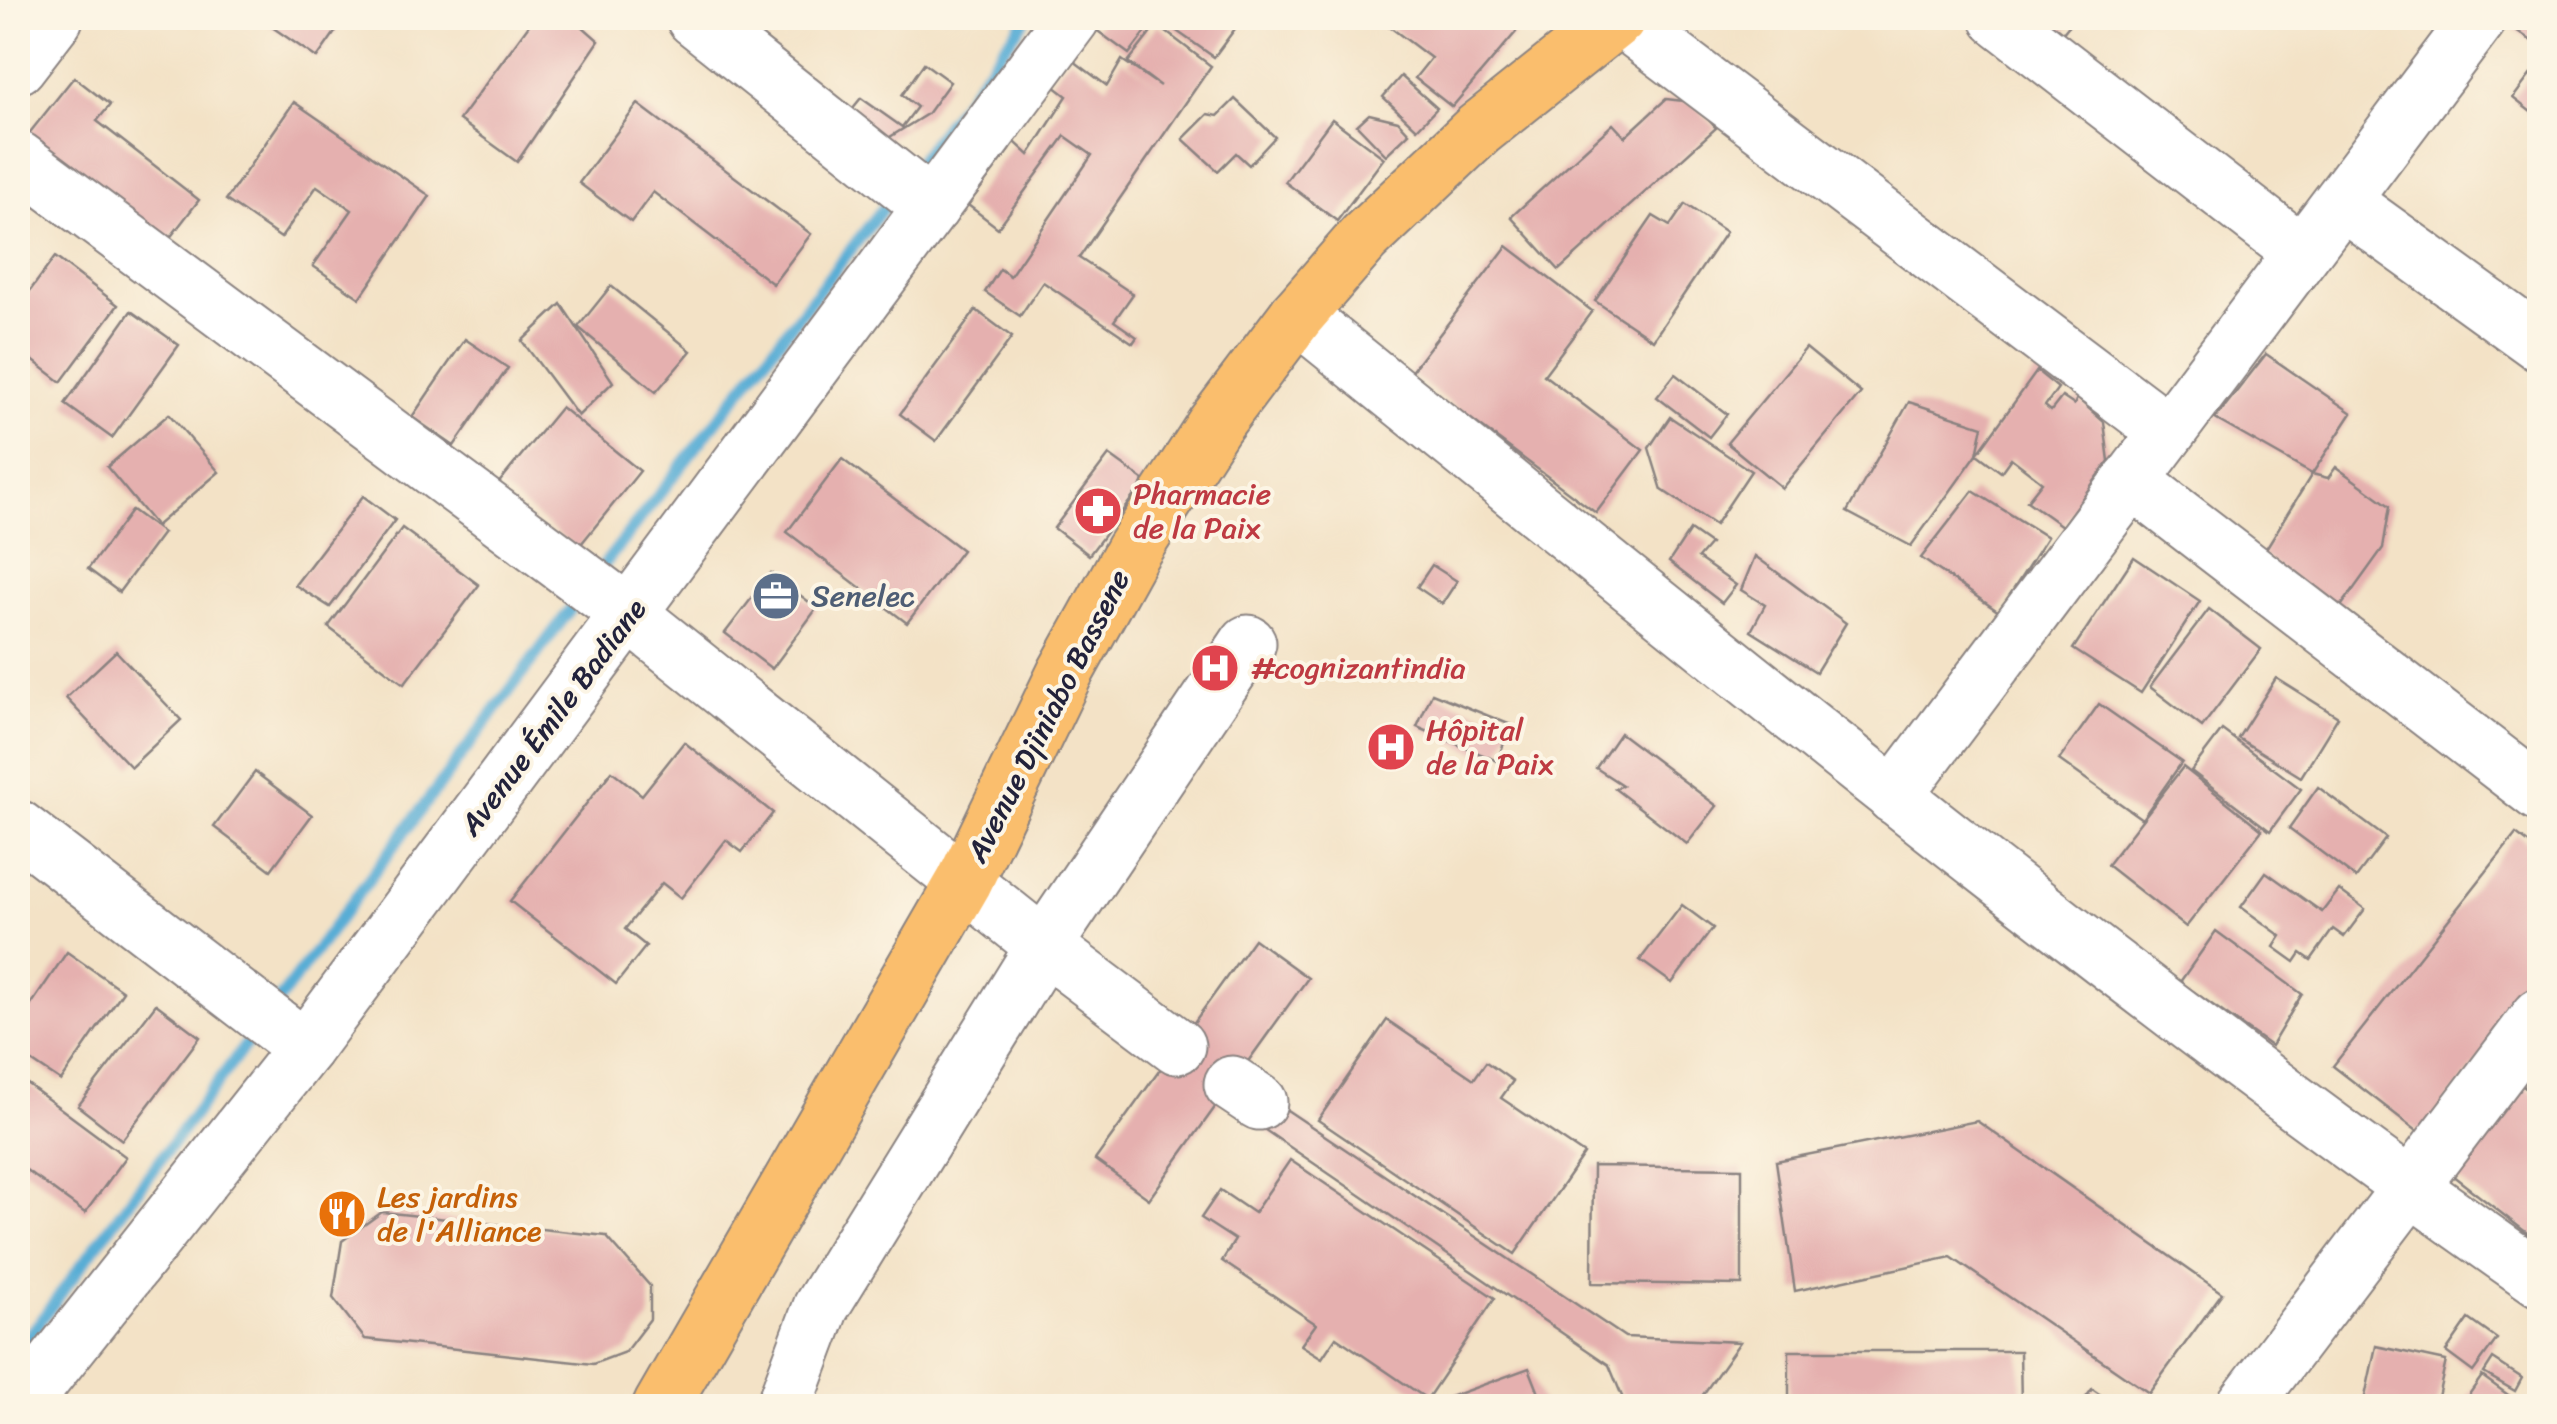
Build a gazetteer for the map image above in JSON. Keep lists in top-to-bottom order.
{
  "streets": {
    "main road": ["Avenue Djiniabo Bassene"],
    "street": ["Avenue Émile Badiane"]
  },
  "places": {
    "pharmacy": ["Pharmacie de la Paix"],
    "office": ["Senelec"],
    "hospital": ["#cognizantindia", "Hôpital de la Paix"],
    "restaurant": ["Les jardins de l'Alliance"]
  }
}
